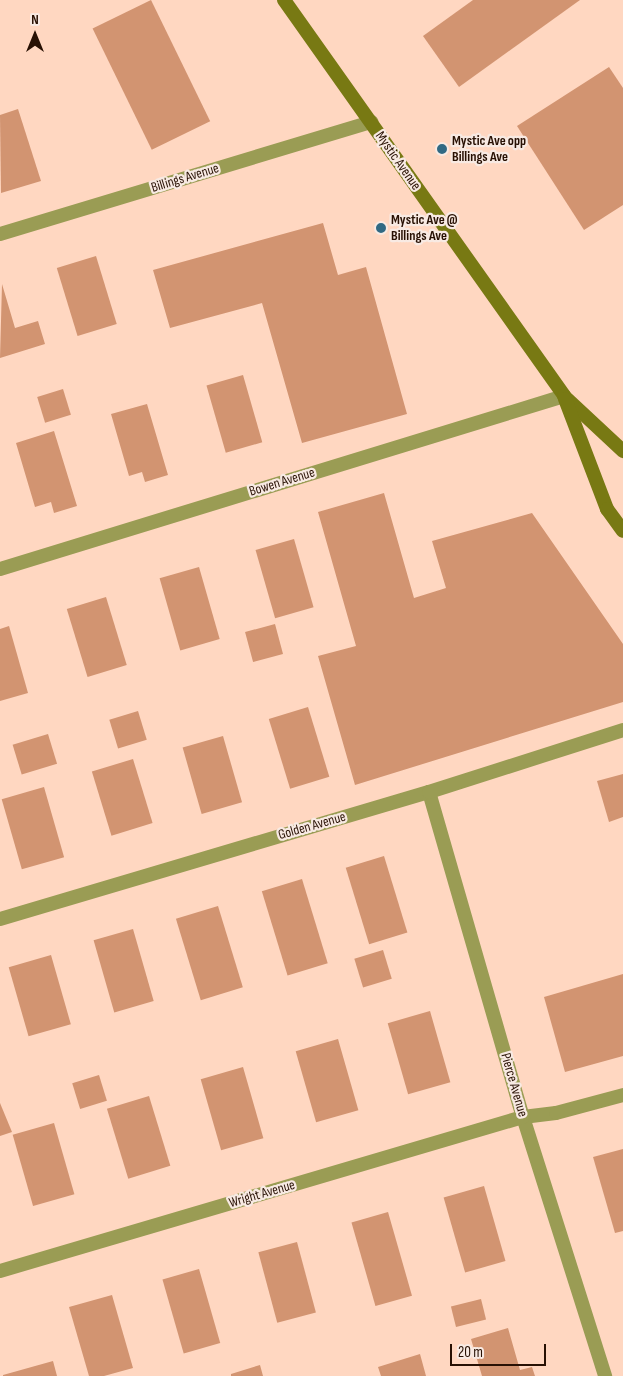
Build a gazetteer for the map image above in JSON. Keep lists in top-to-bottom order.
{
  "streets": {
    "main road": ["Mystic Avenue"],
    "street": [
      "Billings Avenue",
      "Bowen Avenue",
      "Golden Avenue",
      "Pierce Avenue",
      "Wright Avenue"
    ]
  },
  "crossings": [
    ["Mystic Avenue", "Billings Avenue"],
    ["Mystic Avenue", "Bowen Avenue"],
    ["Golden Avenue", "Pierce Avenue"],
    ["Pierce Avenue", "Wright Avenue"]
  ],
  "places": ["Mystic Ave opp Billings Ave", "Mystic Ave @ Billings Ave"],
  "scale_bar": "20 m",
  "north": "top"
}
